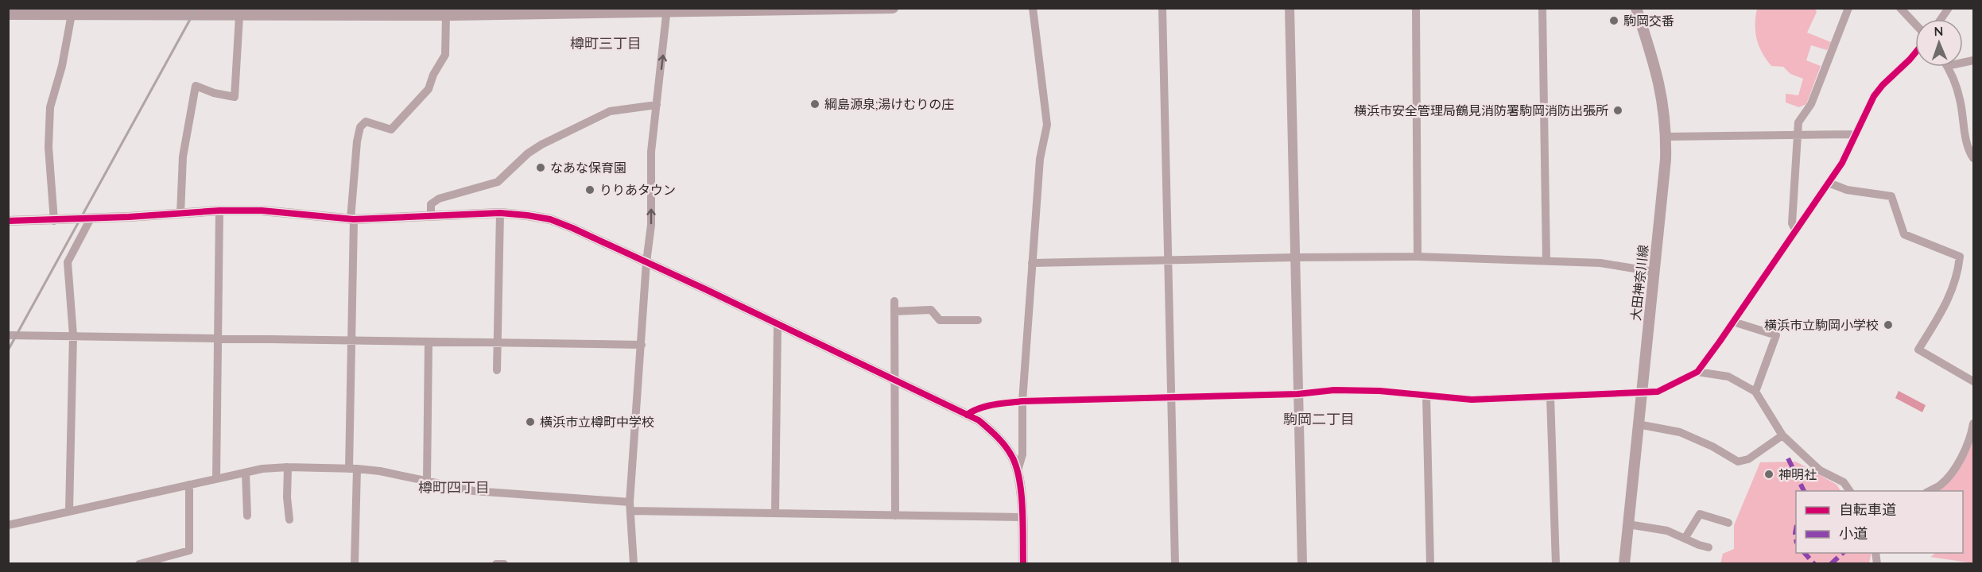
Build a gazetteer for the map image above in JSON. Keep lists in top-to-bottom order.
{
  "streets": {
    "main road": ["大田神奈川線"]
  },
  "districts": ["樽町三丁目", "駒岡二丁目", "樽町四丁目"],
  "places": [
    "駒岡交番",
    "綱島源泉;湯けむりの庄",
    "横浜市安全管理局鶴見消防署駒岡消防出張所",
    "なあな保育園",
    "りりあタウン",
    "横浜市立駒岡小学校",
    "横浜市立樽町中学校",
    "神明社"
  ],
  "legend": ["自転車道", "小道"],
  "north": "top"
}
